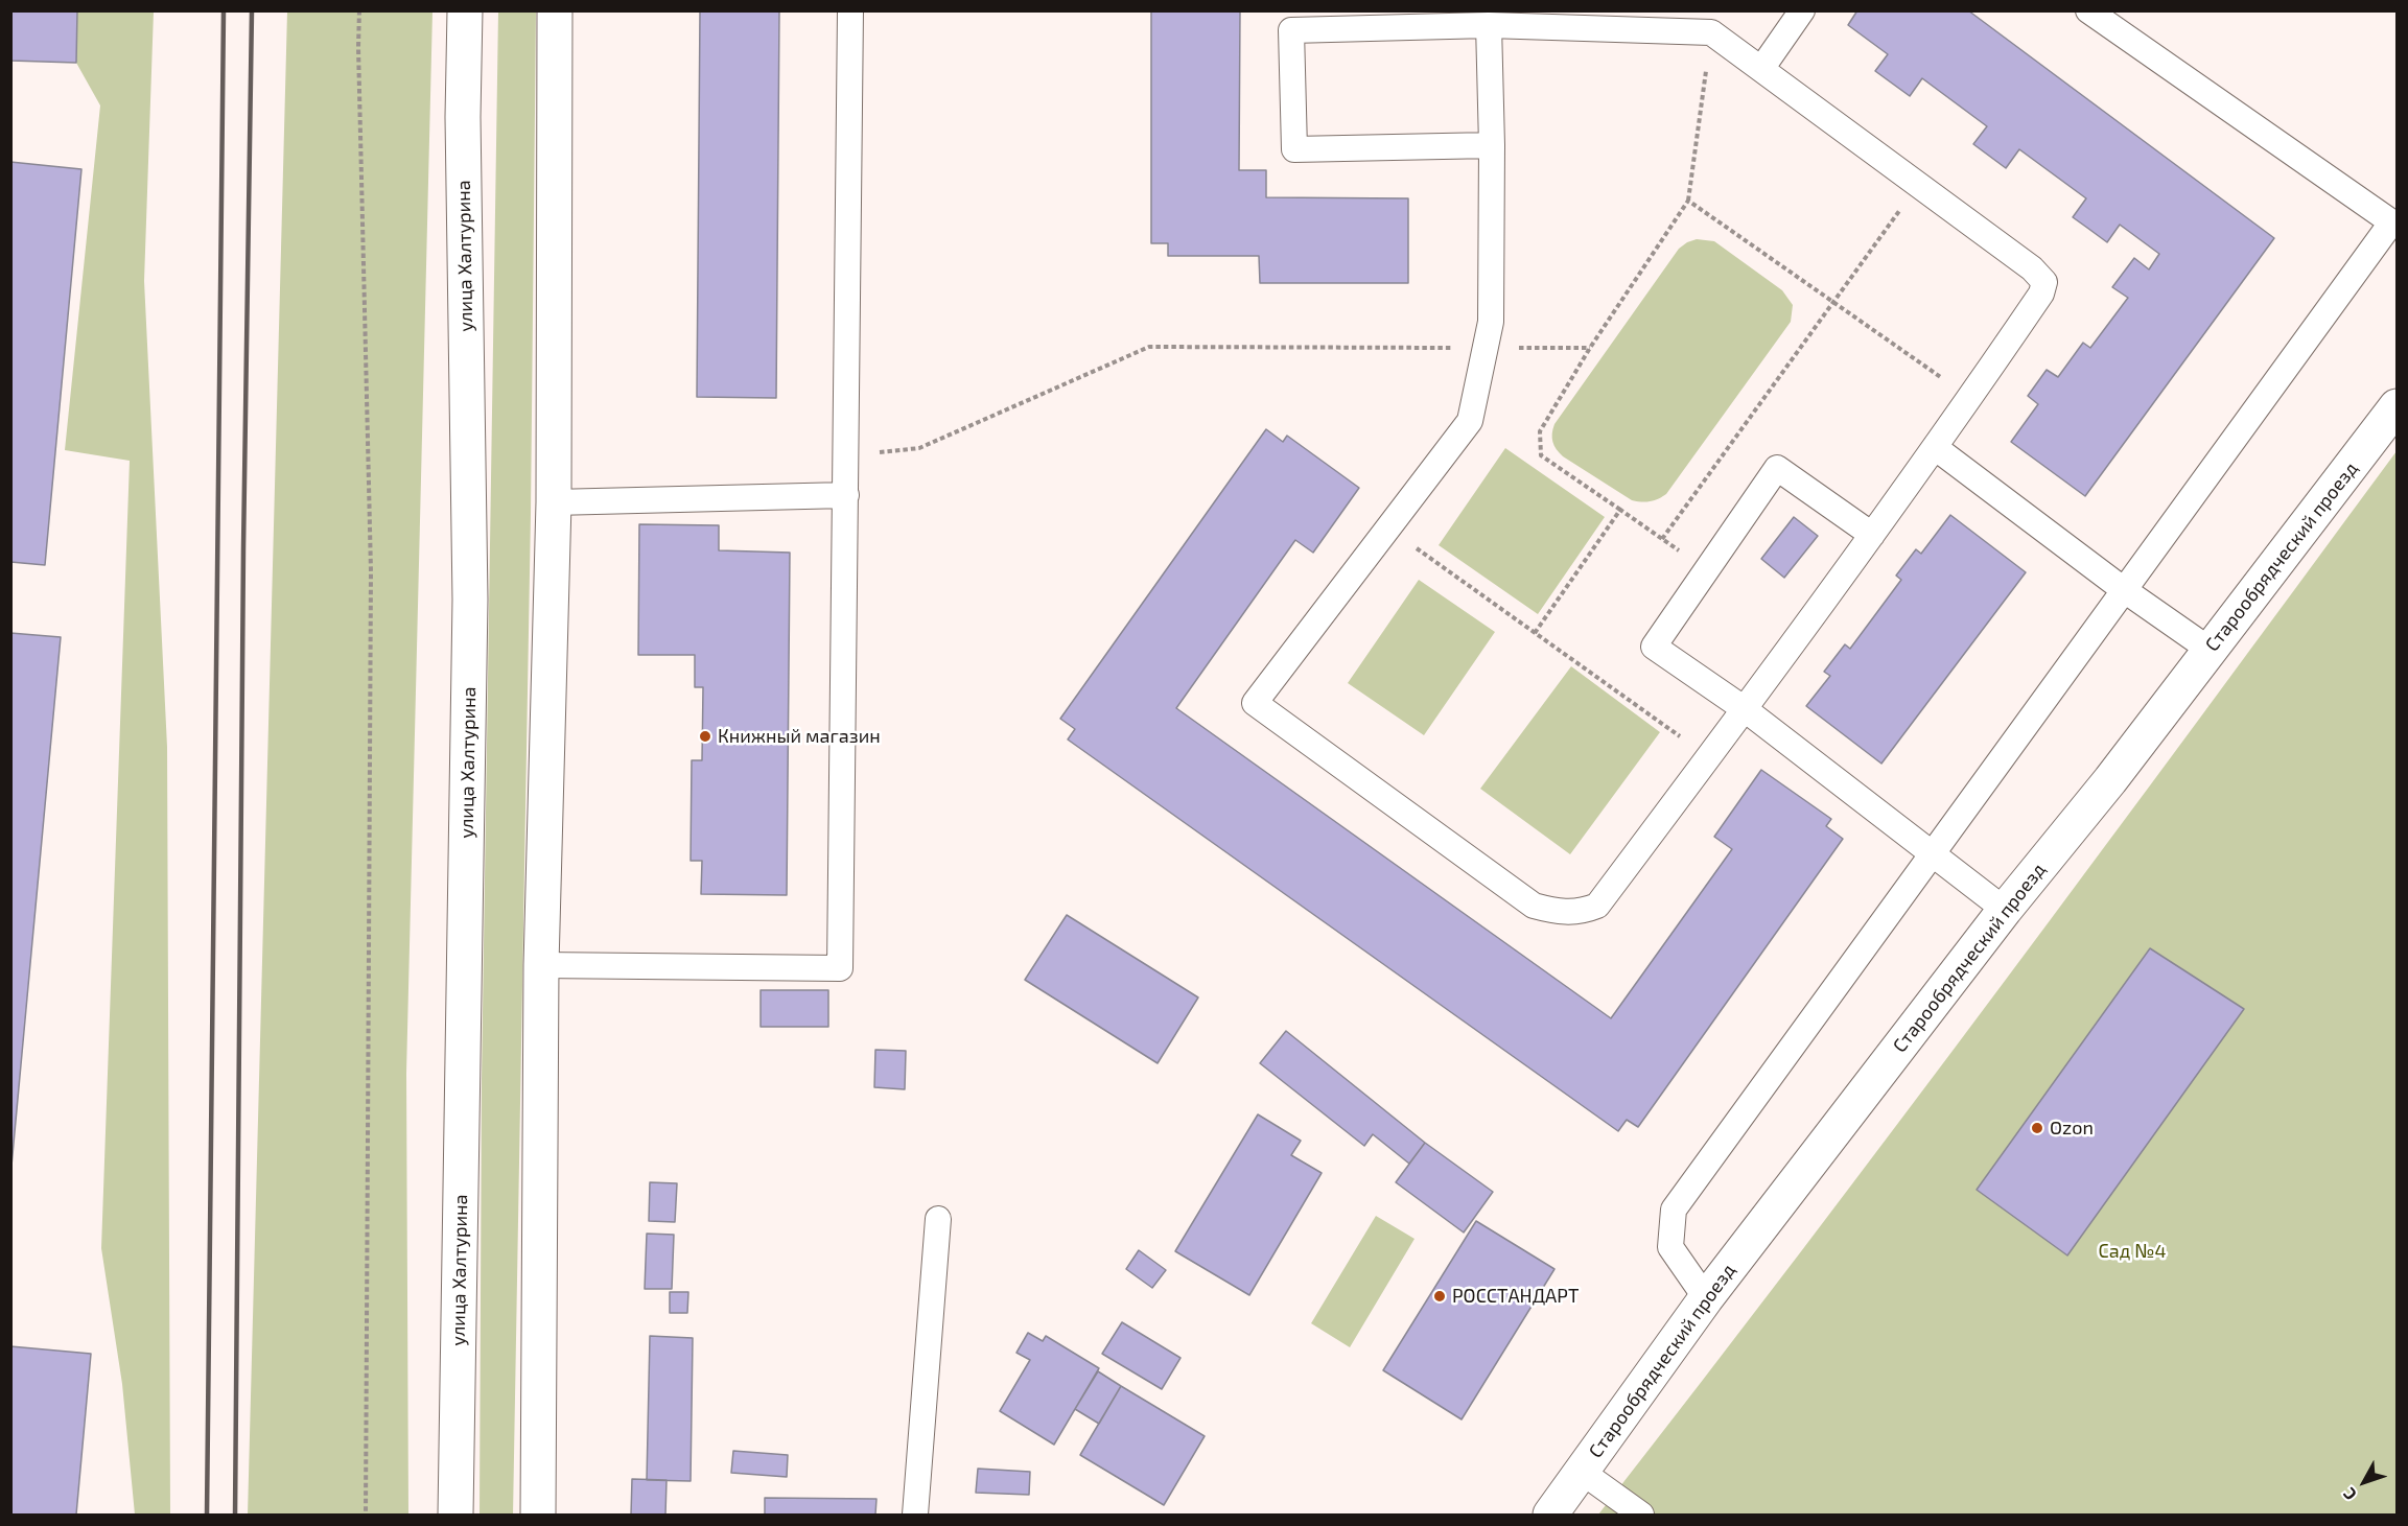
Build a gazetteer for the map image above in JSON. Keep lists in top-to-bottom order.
{
  "streets": {
    "main road": ["улица Халтурина", "Старообрядческий проезд"]
  },
  "parks": ["Сад №4"],
  "places": ["Книжный магазин", "Ozon", "РОССТАНДАРТ"],
  "north": "bottom left"
}
